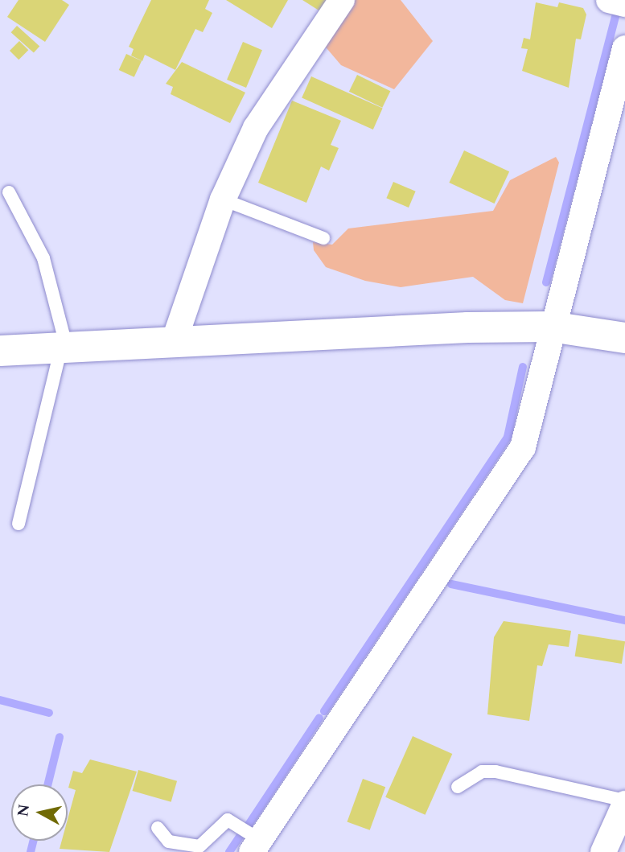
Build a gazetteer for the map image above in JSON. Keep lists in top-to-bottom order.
{
  "north": "left"
}
